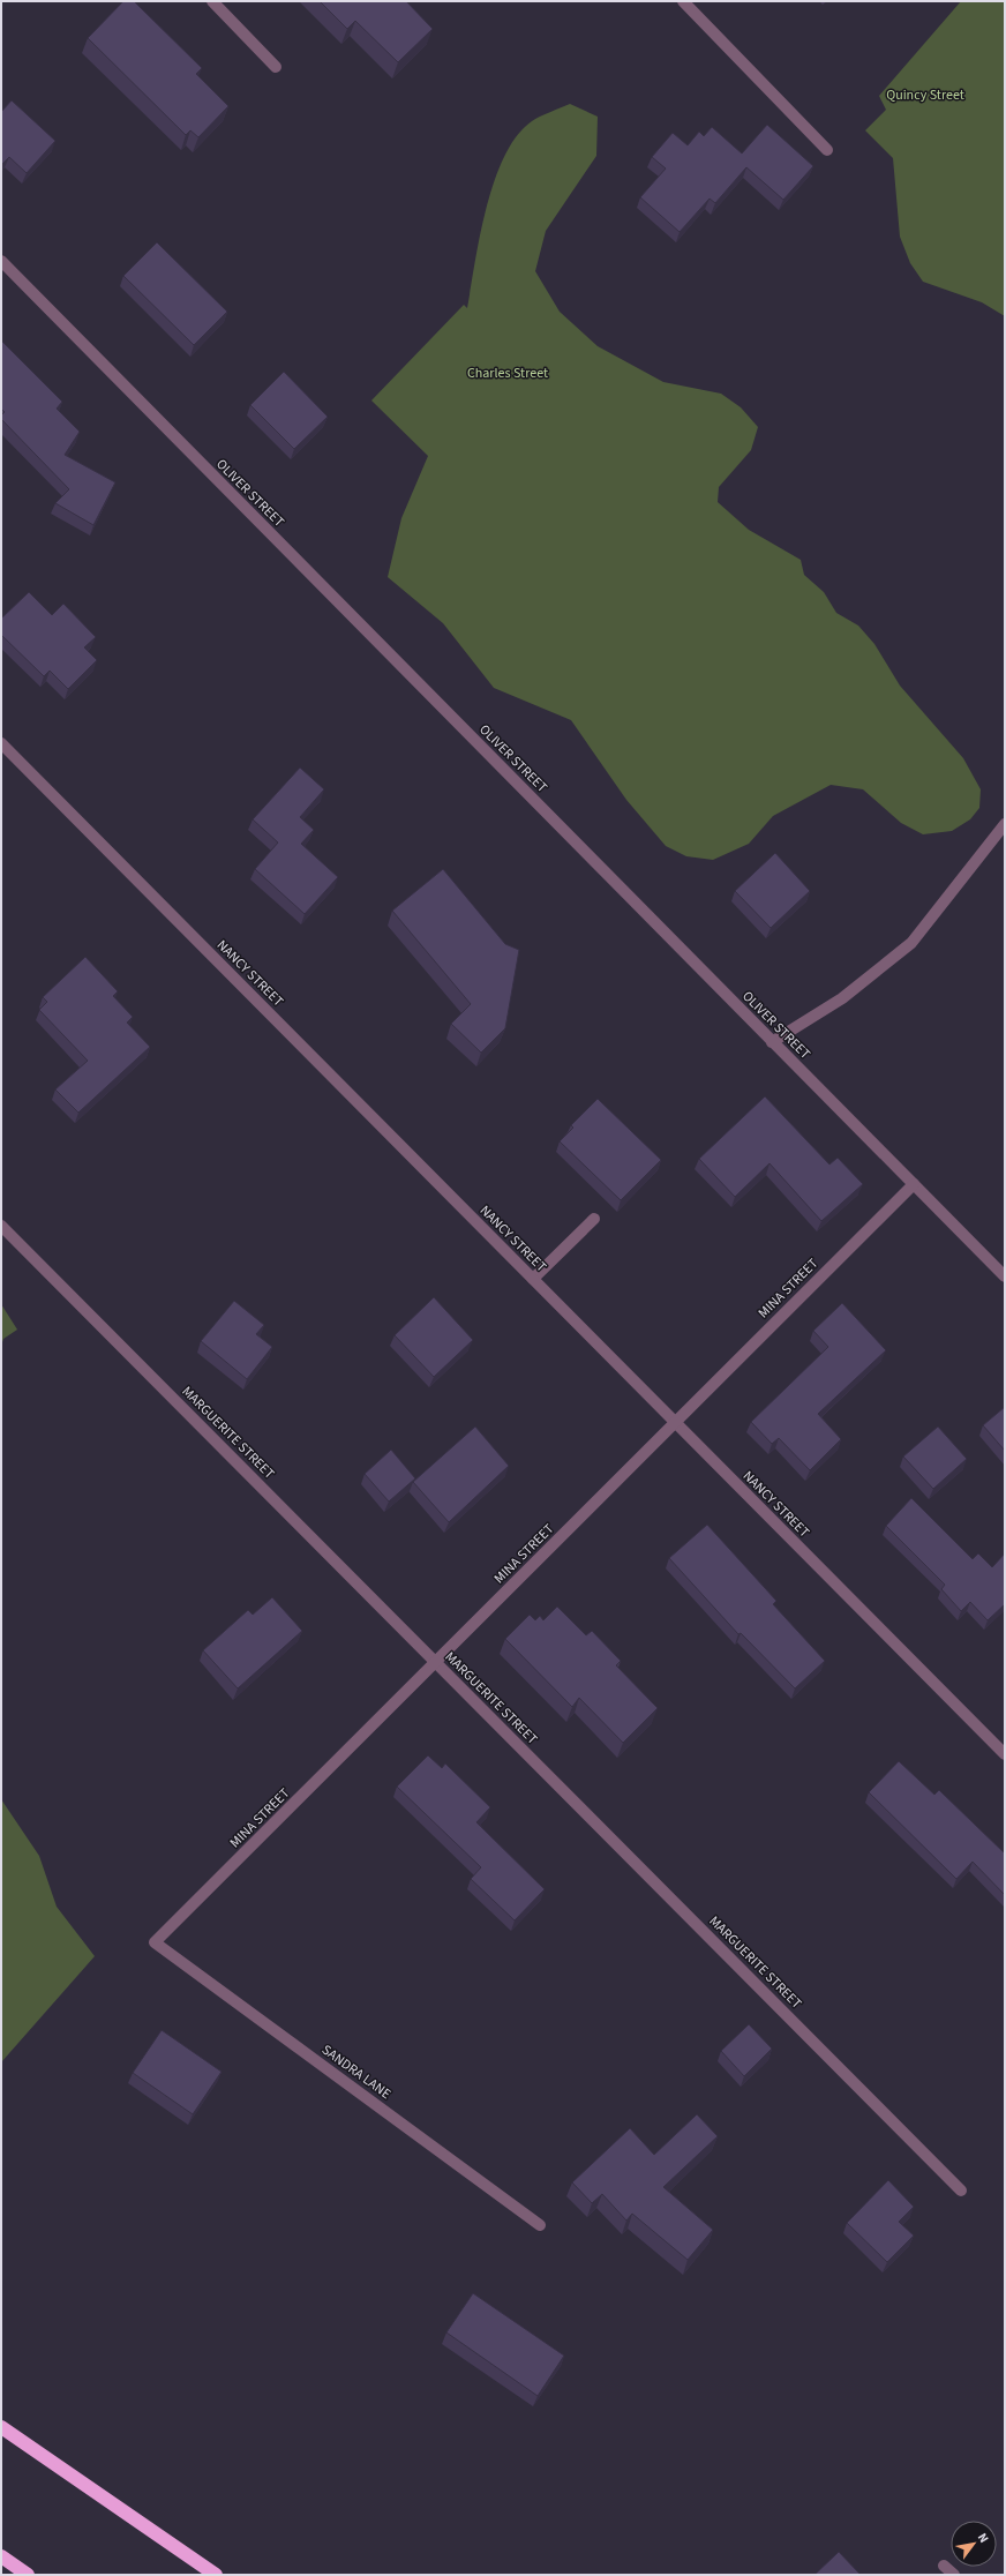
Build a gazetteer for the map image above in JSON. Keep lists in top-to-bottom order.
{
  "streets": {
    "street": [
      "OLIVER STREET",
      "NANCY STREET",
      "MINA STREET",
      "MARGUERITE STREET",
      "SANDRA LANE"
    ]
  },
  "crossings": [
    ["OLIVER STREET", "MINA STREET"],
    ["NANCY STREET", "MINA STREET"],
    ["MINA STREET", "MARGUERITE STREET"],
    ["MINA STREET", "SANDRA LANE"]
  ],
  "parks": ["Quincy Street", "Charles Street"],
  "north": "top right"
}
